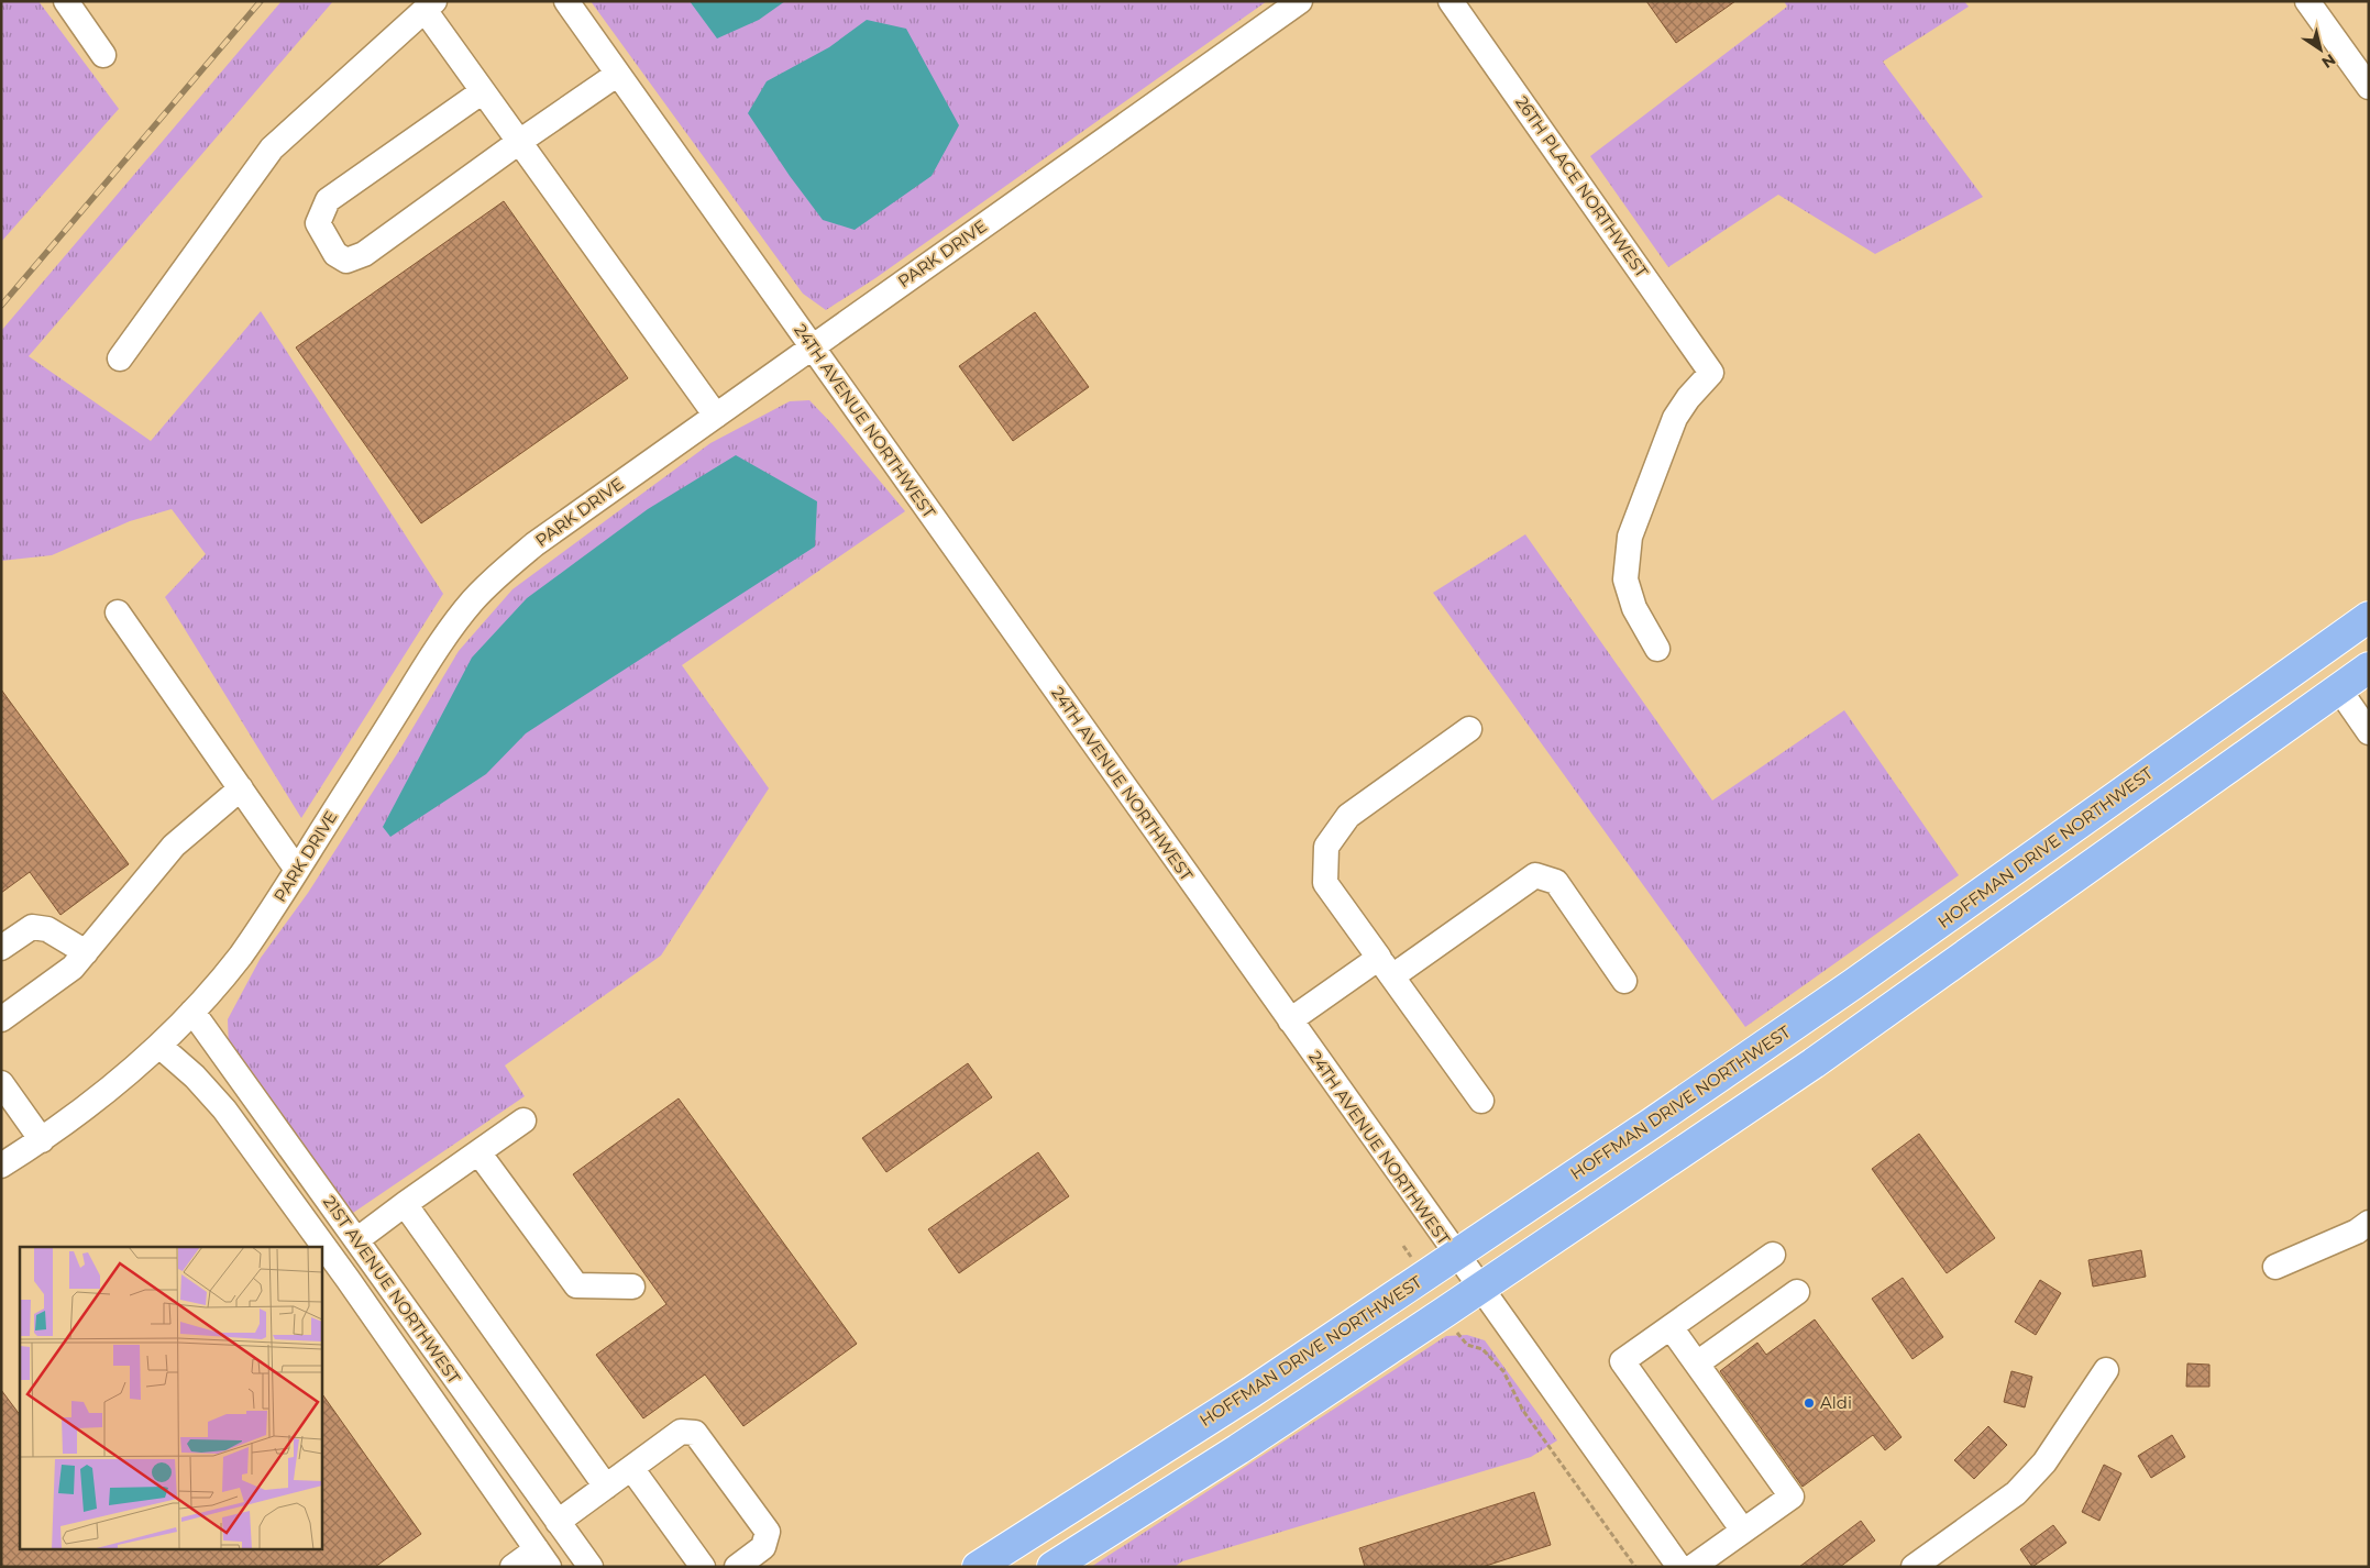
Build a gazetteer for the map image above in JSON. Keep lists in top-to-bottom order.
{
  "streets": {
    "main road": ["HOFFMAN DRIVE NORTHWEST"],
    "street": [
      "26TH PLACE NORTHWEST",
      "PARK DRIVE",
      "24TH AVENUE NORTHWEST",
      "21ST AVENUE NORTHWEST"
    ]
  },
  "crossings": [
    ["PARK DRIVE", "24TH AVENUE NORTHWEST"],
    ["PARK DRIVE", "21ST AVENUE NORTHWEST"],
    ["24TH AVENUE NORTHWEST", "HOFFMAN DRIVE NORTHWEST"]
  ],
  "places": ["Aldi"],
  "north": "bottom right"
}
